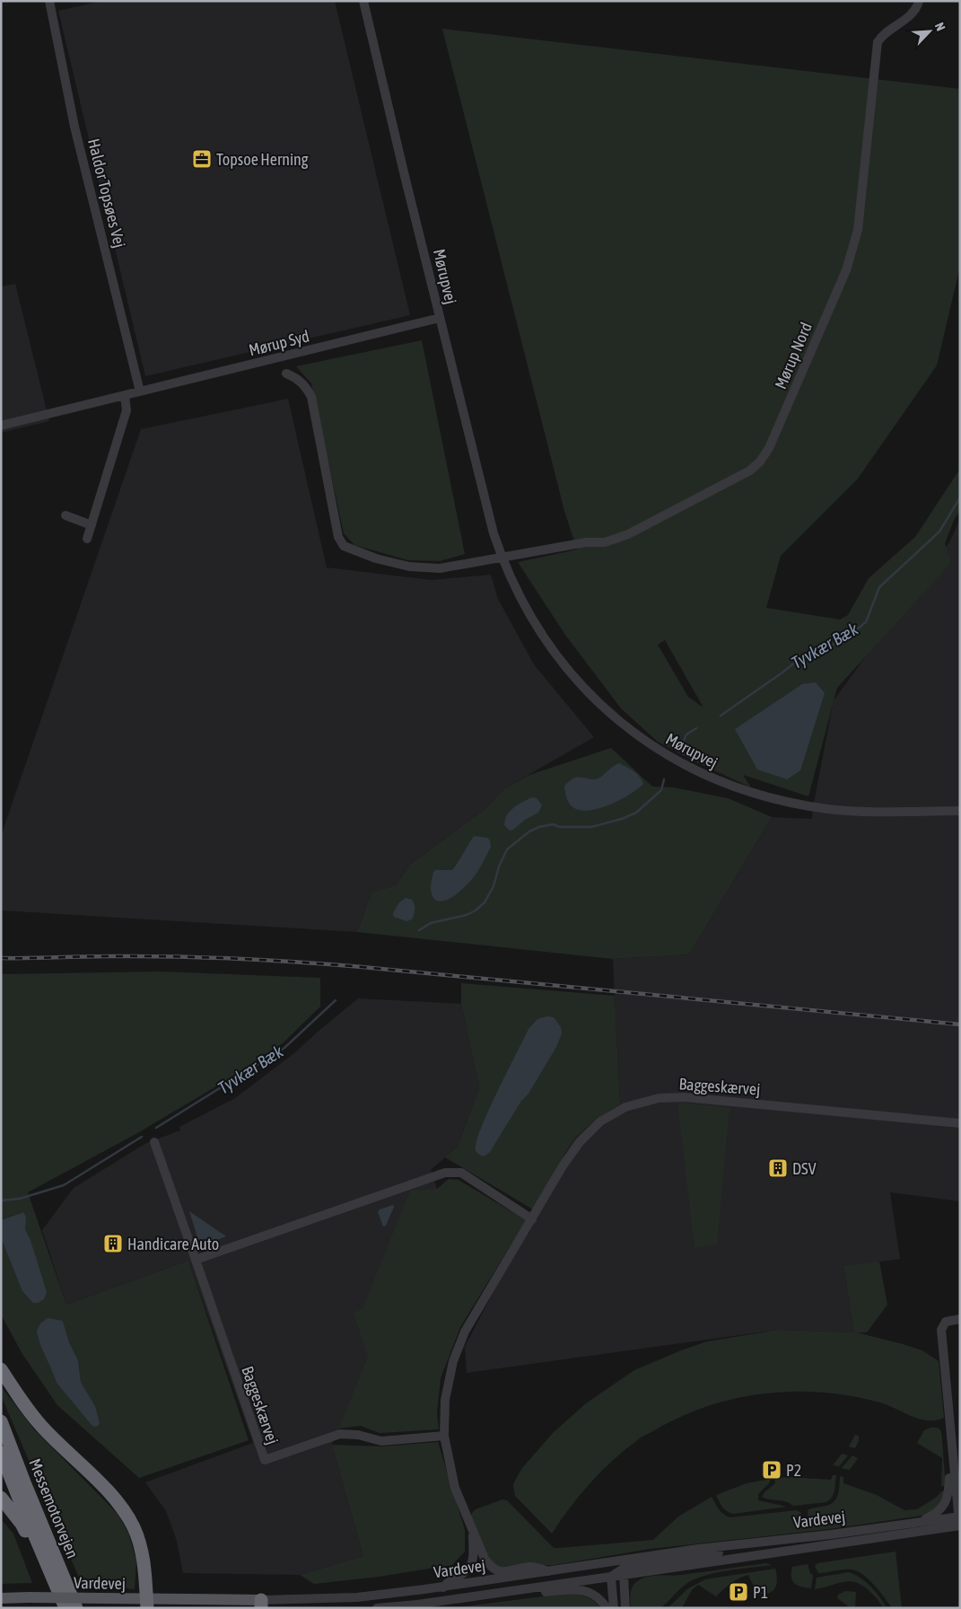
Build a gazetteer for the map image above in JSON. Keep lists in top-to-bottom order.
{
  "streets": {
    "highway": ["Messemotorvejen"],
    "main road": ["Vardevej"],
    "street": [
      "Haldor Topsøes Vej",
      "Mørupvej",
      "Mørup Syd",
      "Mørup Nord",
      "Baggeskærvej"
    ]
  },
  "crossings": [
    ["Haldor Topsøes Vej", "Mørup Syd"],
    ["Mørupvej", "Mørup Syd"],
    ["Mørupvej", "Mørup Nord"],
    ["Baggeskærvej", "Vardevej"]
  ],
  "water": ["Tyvkær Bæk"],
  "places": {
    "office": ["Topsoe Herning"],
    "building": ["DSV", "Handicare Auto"],
    "parking": ["P2", "P1"]
  },
  "north": "top right"
}
